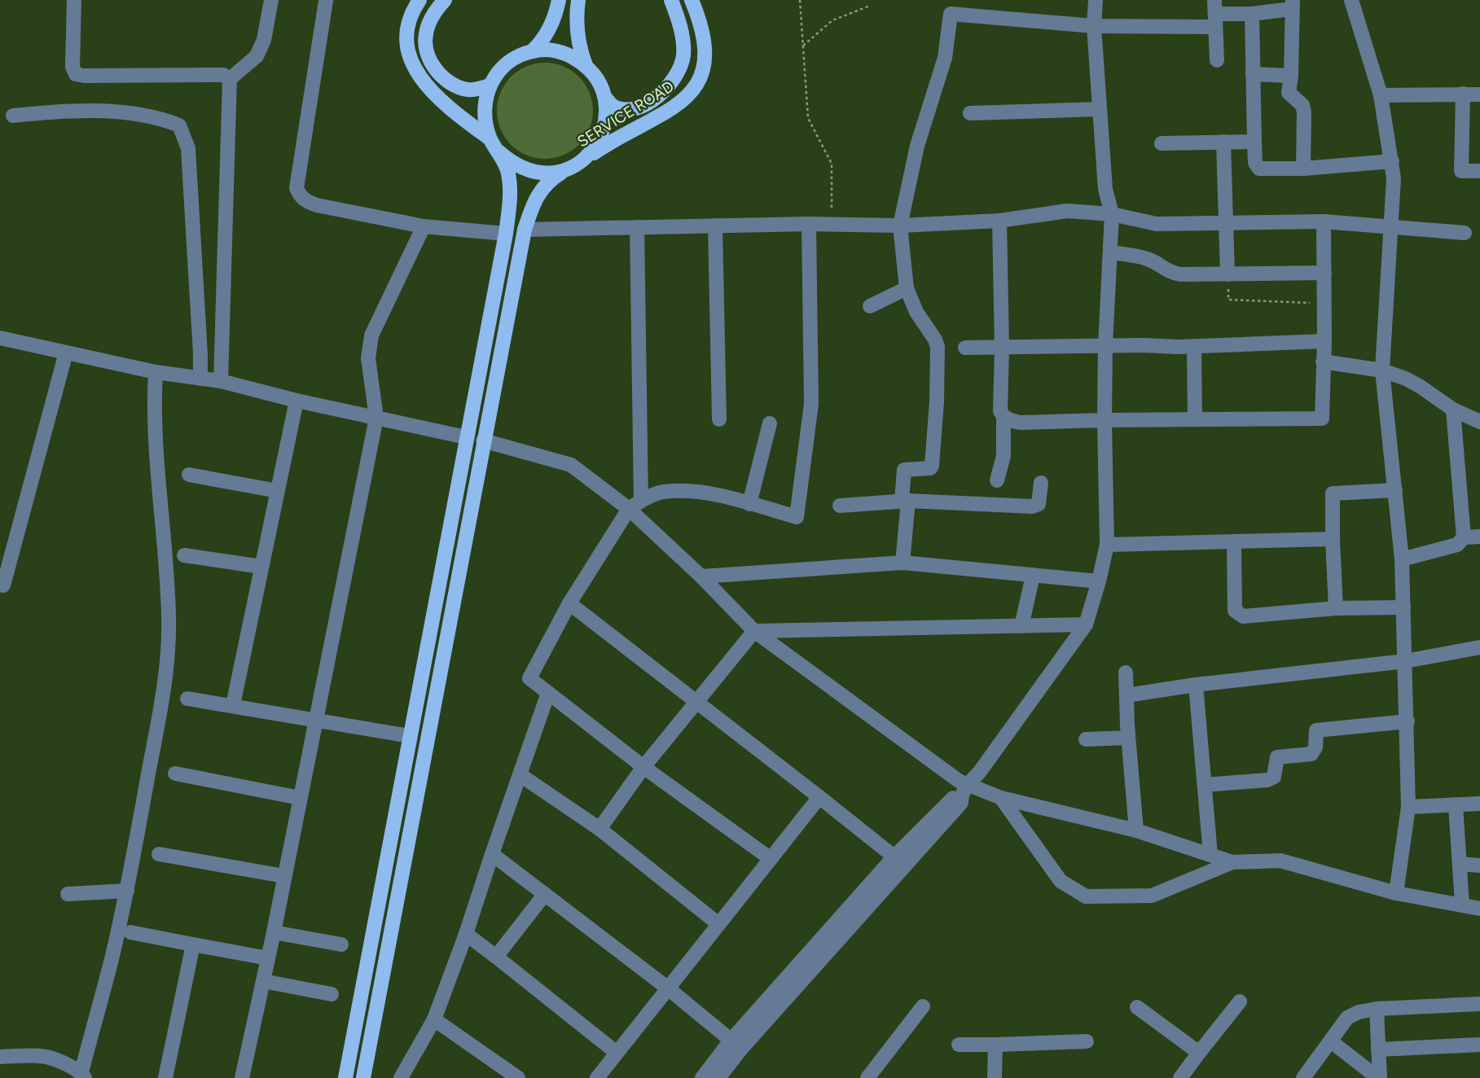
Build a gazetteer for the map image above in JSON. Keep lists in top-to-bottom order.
{
  "streets": {
    "main road": ["SERVICE ROAD"]
  }
}
